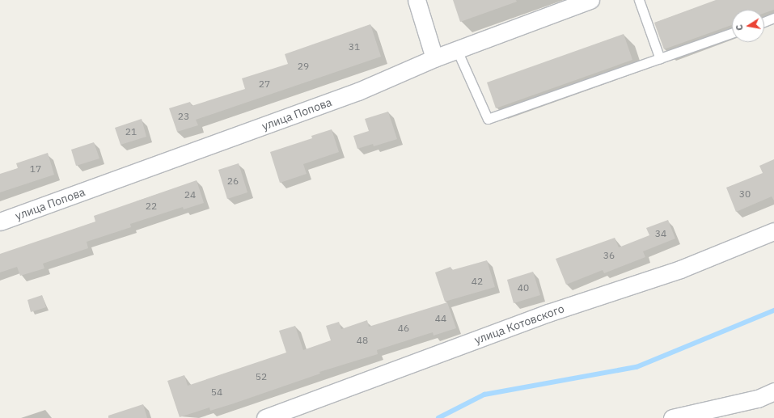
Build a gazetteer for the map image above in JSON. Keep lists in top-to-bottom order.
{
  "streets": {
    "street": ["улица Попова", "улица Котовского"]
  },
  "house_numbers": [
    "31",
    "29",
    "27",
    "23",
    "21",
    "17",
    "26",
    "30",
    "24",
    "22",
    "34",
    "36",
    "42",
    "40",
    "44",
    "46",
    "48",
    "52",
    "54"
  ],
  "north": "left"
}
